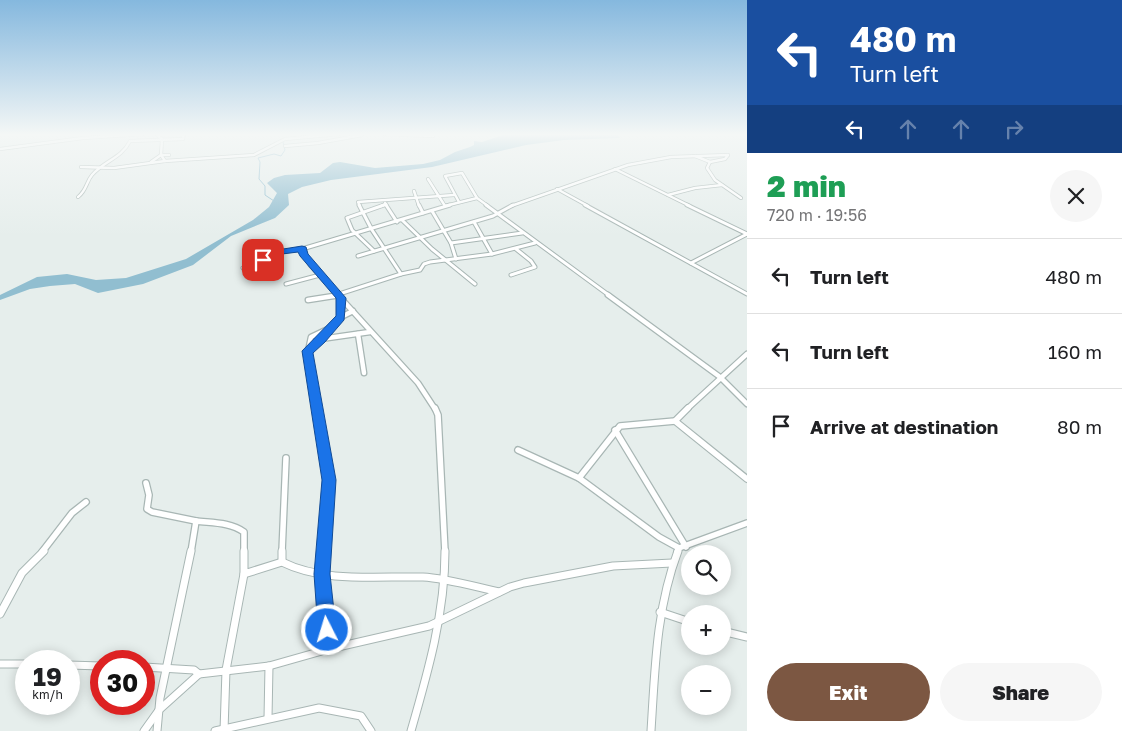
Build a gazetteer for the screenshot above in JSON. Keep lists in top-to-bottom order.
{
  "page": {
    "turn": ["480 m", "Turn left"],
    "heading": ["2 min", "720 m · 19:56"],
    "list": [
      {
        "name": "Turn left",
        "value": "480 m"
      },
      {
        "name": "Turn left",
        "value": "160 m"
      },
      {
        "name": "Arrive at destination",
        "value": "80 m"
      }
    ],
    "map_buttons": ["+", "−"],
    "speed": "19 km/h",
    "limit": "30",
    "buttons": ["Exit", "Share"]
  }
}
